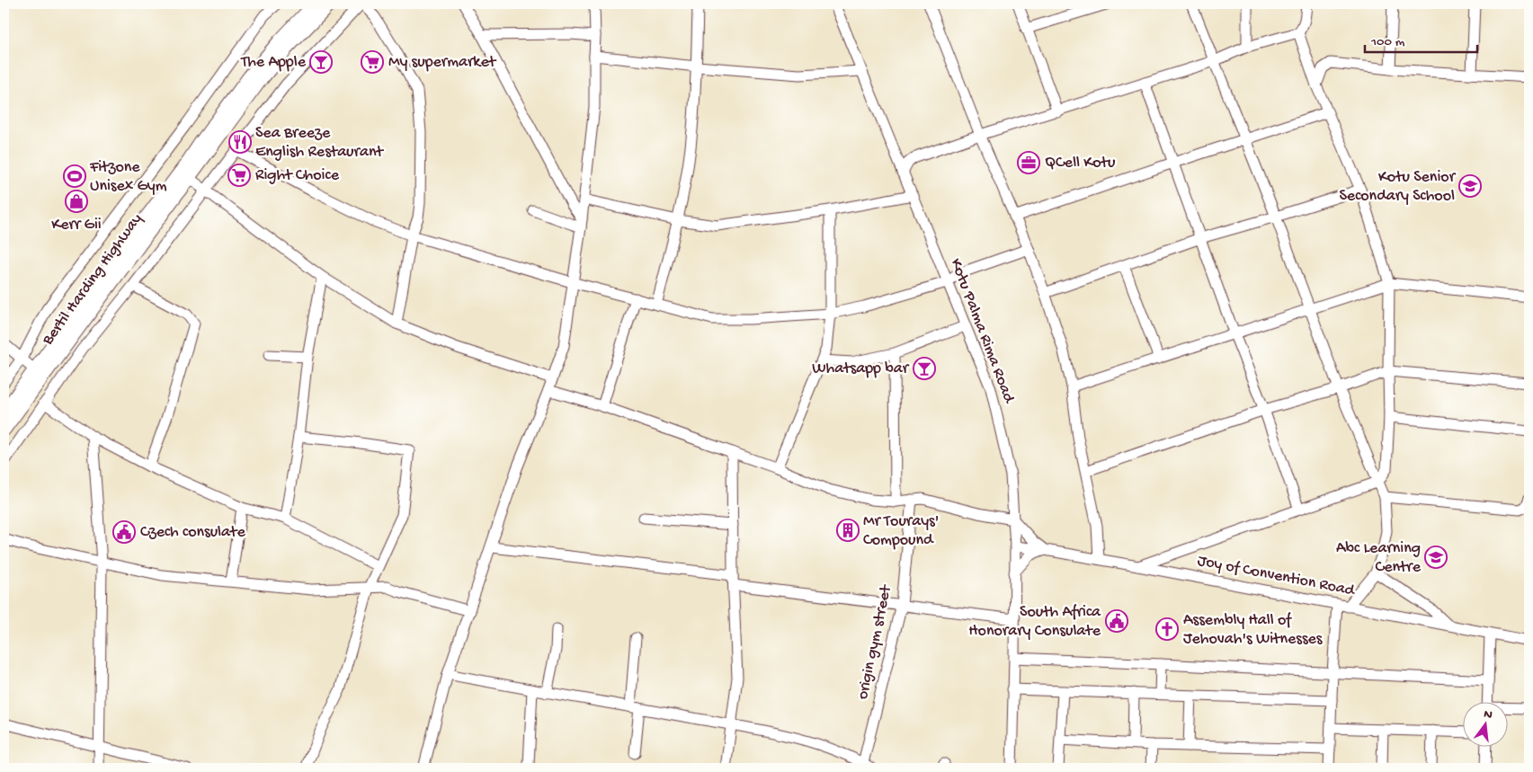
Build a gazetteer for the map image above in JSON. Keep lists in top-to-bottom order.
{
  "streets": {
    "main road": ["Bertil Harding Highway"],
    "street": ["Kotu Palma Rima Road", "Joy of Convention Road", "origin gym street"]
  },
  "crossings": [
    ["Kotu Palma Rima Road", "Joy of Convention Road"]
  ],
  "places": {
    "bar": ["The Apple", "Whatsapp bar"],
    "supermarket": ["My supermarket", "Right Choice"],
    "restaurant": ["Sea Breeze English Restaurant"],
    "office": ["QCell Kotu"],
    "sports": ["Fitzone Unisex Gym"],
    "school or university": ["Kotu Senior Secondary School", "Abc Learning Centre"],
    "shop": ["Kerr Gii"],
    "building": ["Mr Tourays' Compound"],
    "public building": ["Czech consulate", "South Africa Honorary Consulate"],
    "church": ["Assembly Hall of Jehovah's Witnesses"]
  },
  "scale_bar": "100 m",
  "north": "top"
}
